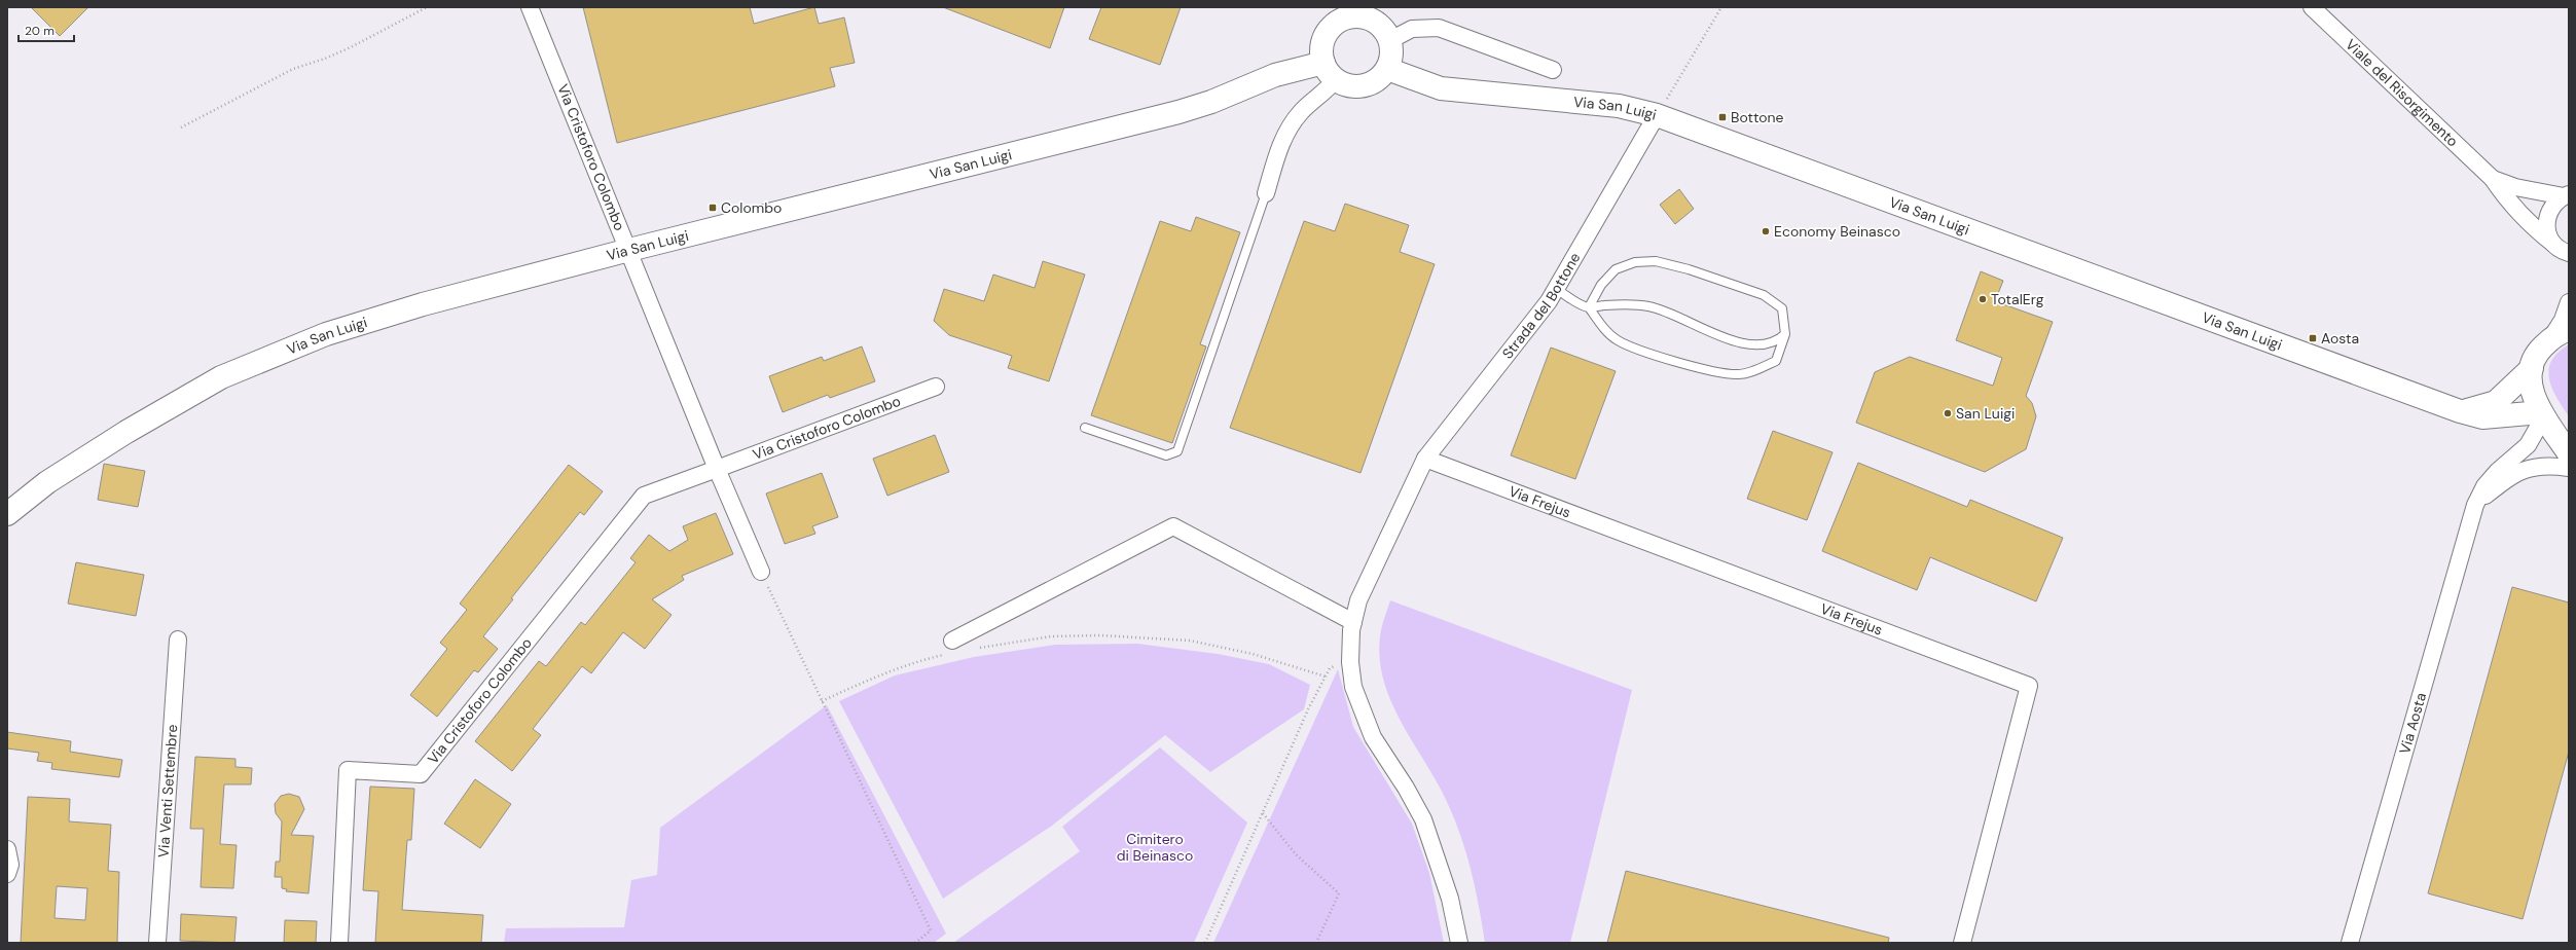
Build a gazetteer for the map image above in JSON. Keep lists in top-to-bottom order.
{
  "streets": {
    "street": [
      "Viale del Risorgimento",
      "Via San Luigi",
      "Via Cristoforo Colombo",
      "Strada del Bottone",
      "Via Frejus",
      "Via Aosta",
      "Via Venti Settembre"
    ]
  },
  "crossings": [
    ["Via San Luigi", "Via Cristoforo Colombo"],
    ["Via San Luigi", "Strada del Bottone"],
    ["Via San Luigi", "Via Aosta"],
    ["Strada del Bottone", "Via Frejus"]
  ],
  "parks": ["Cimitero di Beinasco"],
  "places": {
    "transit": ["Bottone", "Colombo", "Aosta"],
    "other": ["Economy Beinasco", "TotalErg", "San Luigi"]
  },
  "scale_bar": "20 m"
}
